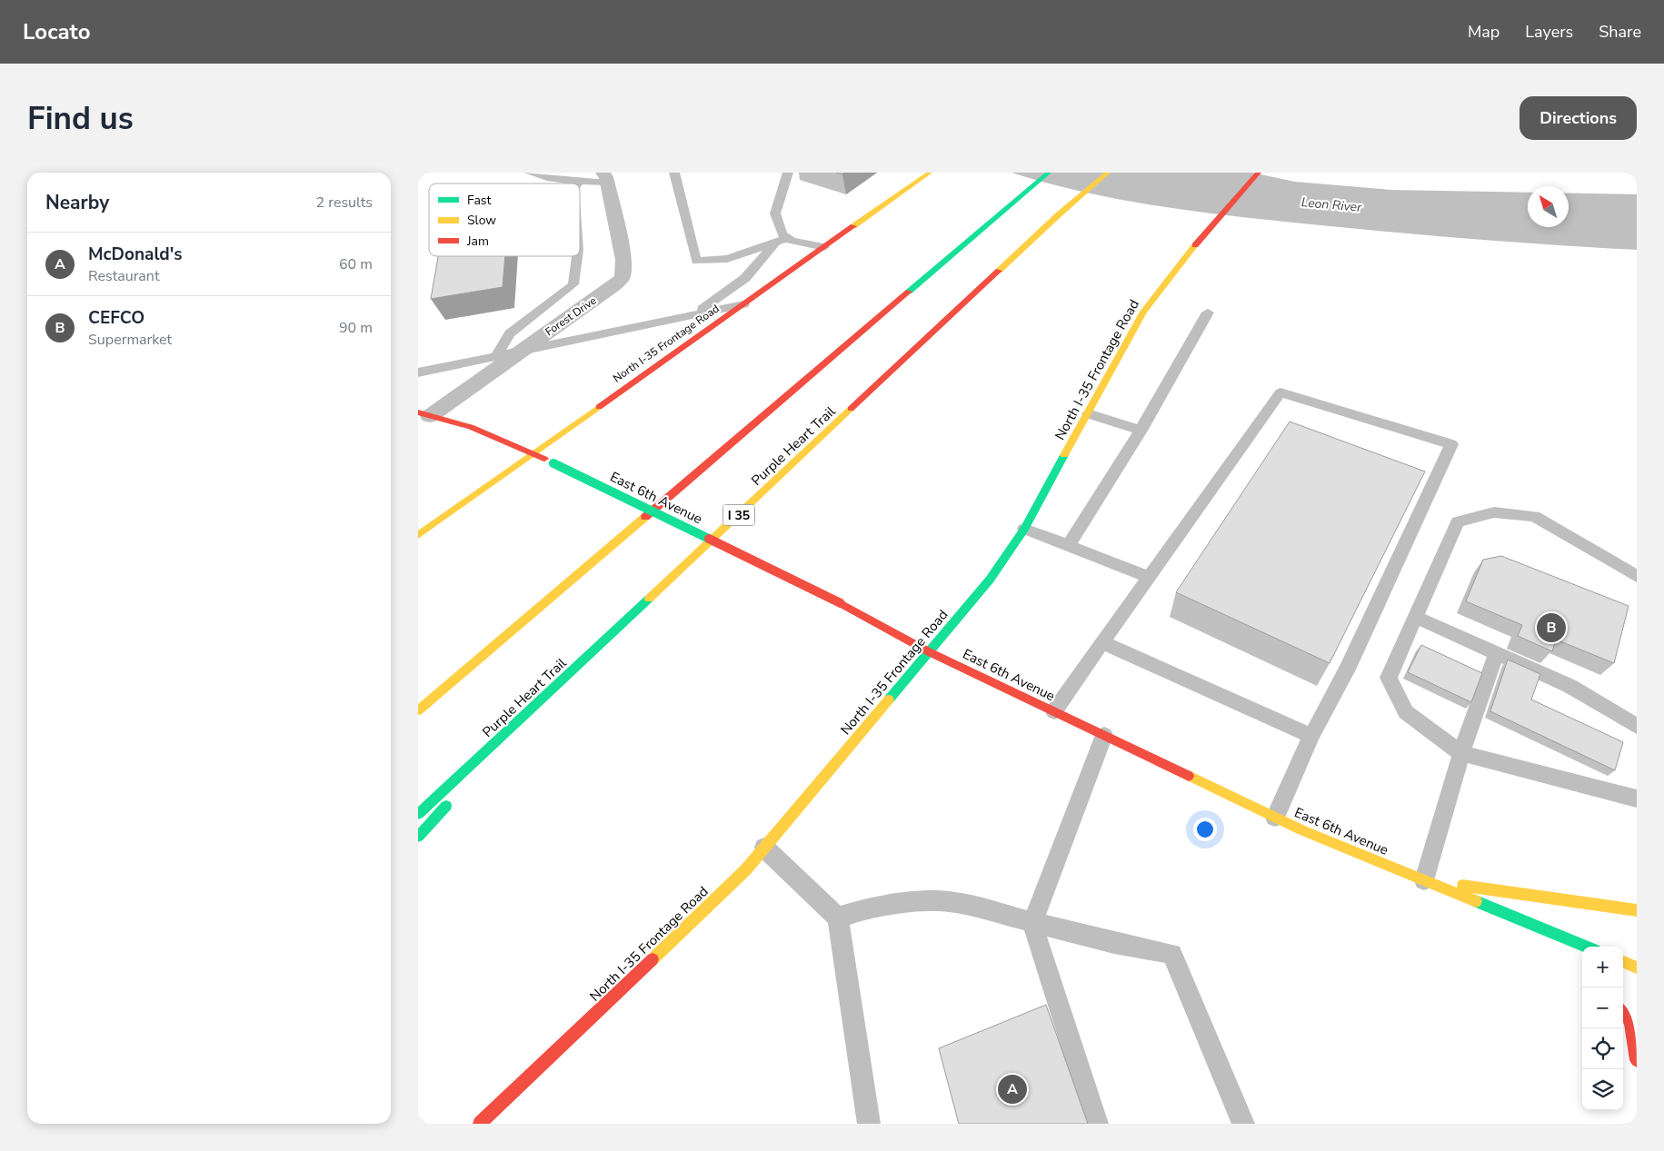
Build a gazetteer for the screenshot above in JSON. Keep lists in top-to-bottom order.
{
  "streets": {
    "main road": [
      "North I-35 Frontage Road",
      "Purple Heart Trail",
      "East 6th Avenue",
      "I 35"
    ],
    "street": ["Forest Drive"]
  },
  "crossings": [
    ["Forest Drive", "East 6th Avenue"],
    ["North I-35 Frontage Road", "East 6th Avenue"]
  ],
  "water": ["Leon River"],
  "legend": ["Fast", "Slow", "Jam"],
  "north": "top left",
  "page": {
    "header": "Locato",
    "nav": ["Map", "Layers", "Share"],
    "buttons": "Directions",
    "title": "Find us",
    "heading": ["Nearby", "2 results"],
    "list": [
      {
        "mark": "A",
        "name": "McDonald's",
        "note": "Restaurant",
        "value": "60 m"
      },
      {
        "mark": "B",
        "name": "CEFCO",
        "note": "Supermarket",
        "value": "90 m"
      }
    ],
    "pins": ["B", "A"],
    "map_buttons": ["+", "−"]
  }
}
